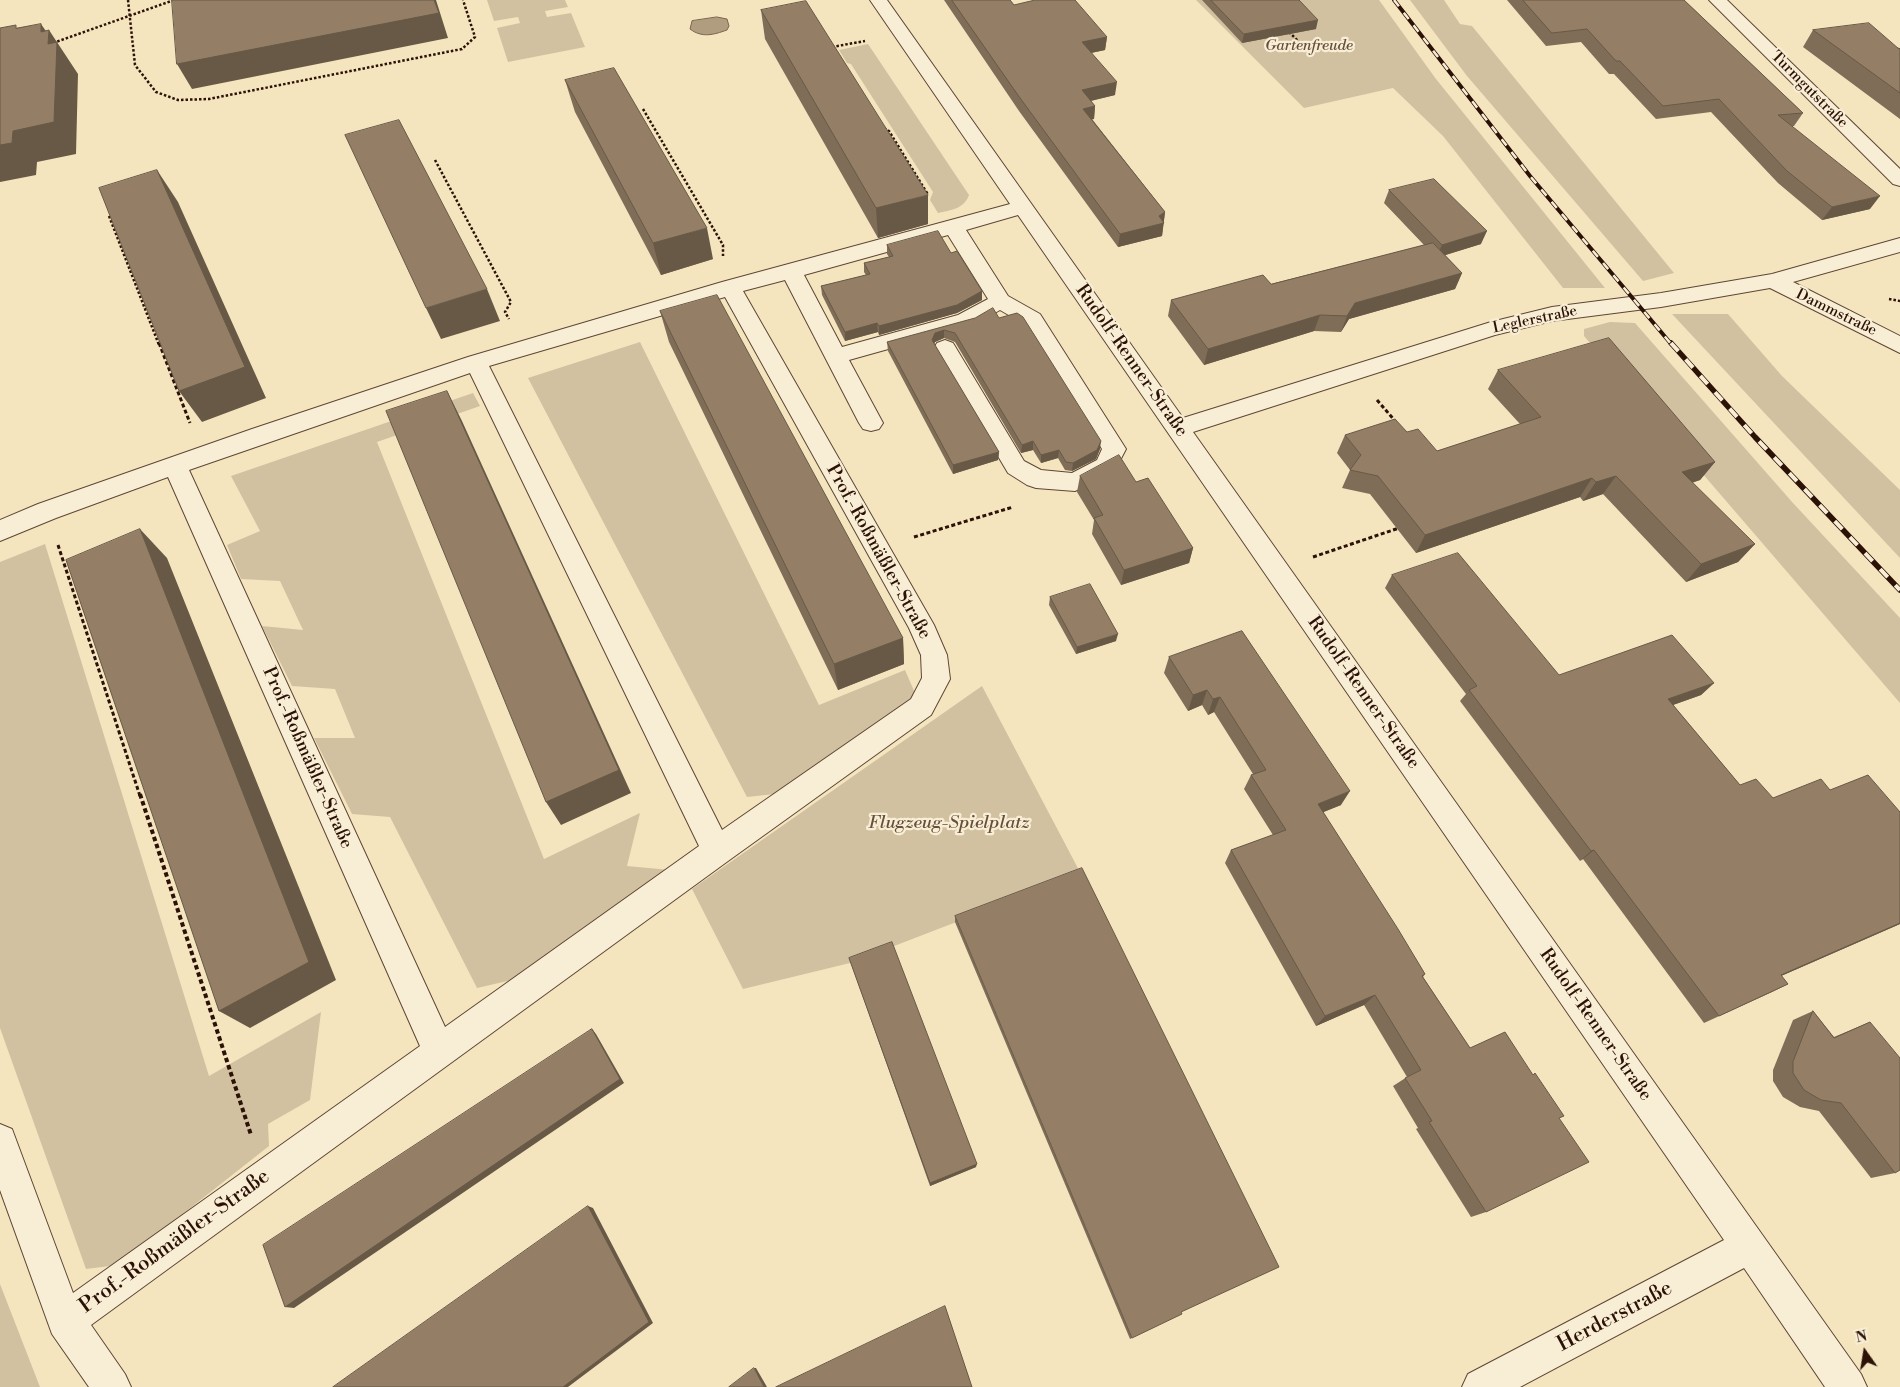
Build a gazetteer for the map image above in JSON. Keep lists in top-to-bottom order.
{
  "streets": {
    "street": [
      "Turmgutstraße",
      "Dammstraße",
      "Leglerstraße",
      "Rudolf-Renner-Straße",
      "Prof.-Roßmäßler-Straße",
      "Herderstraße"
    ]
  },
  "crossings": [
    ["Dammstraße", "Leglerstraße"],
    ["Leglerstraße", "Rudolf-Renner-Straße"],
    ["Rudolf-Renner-Straße", "Herderstraße"]
  ],
  "parks": ["Gartenfreude", "Flugzeug-Spielplatz"],
  "north": "top"
}
